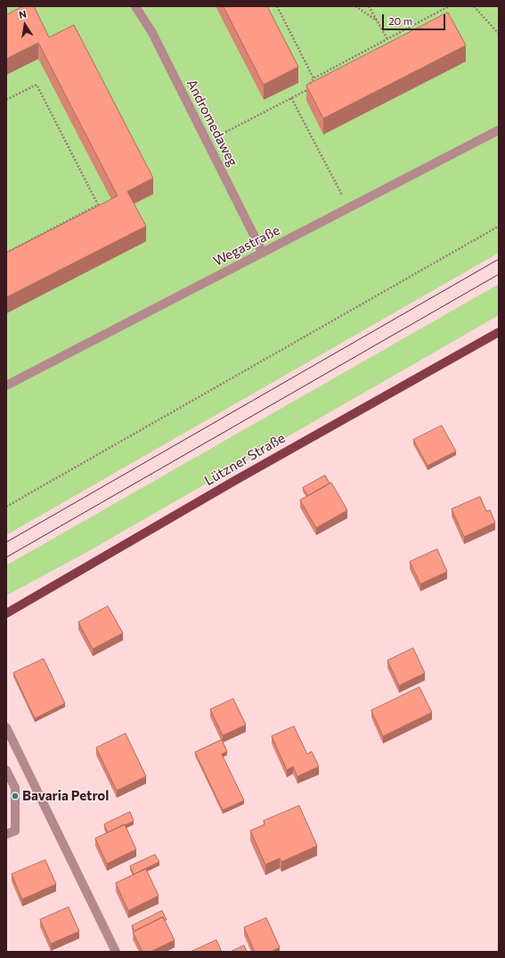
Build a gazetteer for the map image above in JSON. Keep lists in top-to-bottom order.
{
  "streets": {
    "main road": ["Lützner Straße"],
    "street": ["Andromedaweg", "Wegastraße"]
  },
  "crossings": [
    ["Andromedaweg", "Wegastraße"]
  ],
  "places": ["Bavaria Petrol"],
  "scale_bar": "20 m",
  "north": "top"
}
